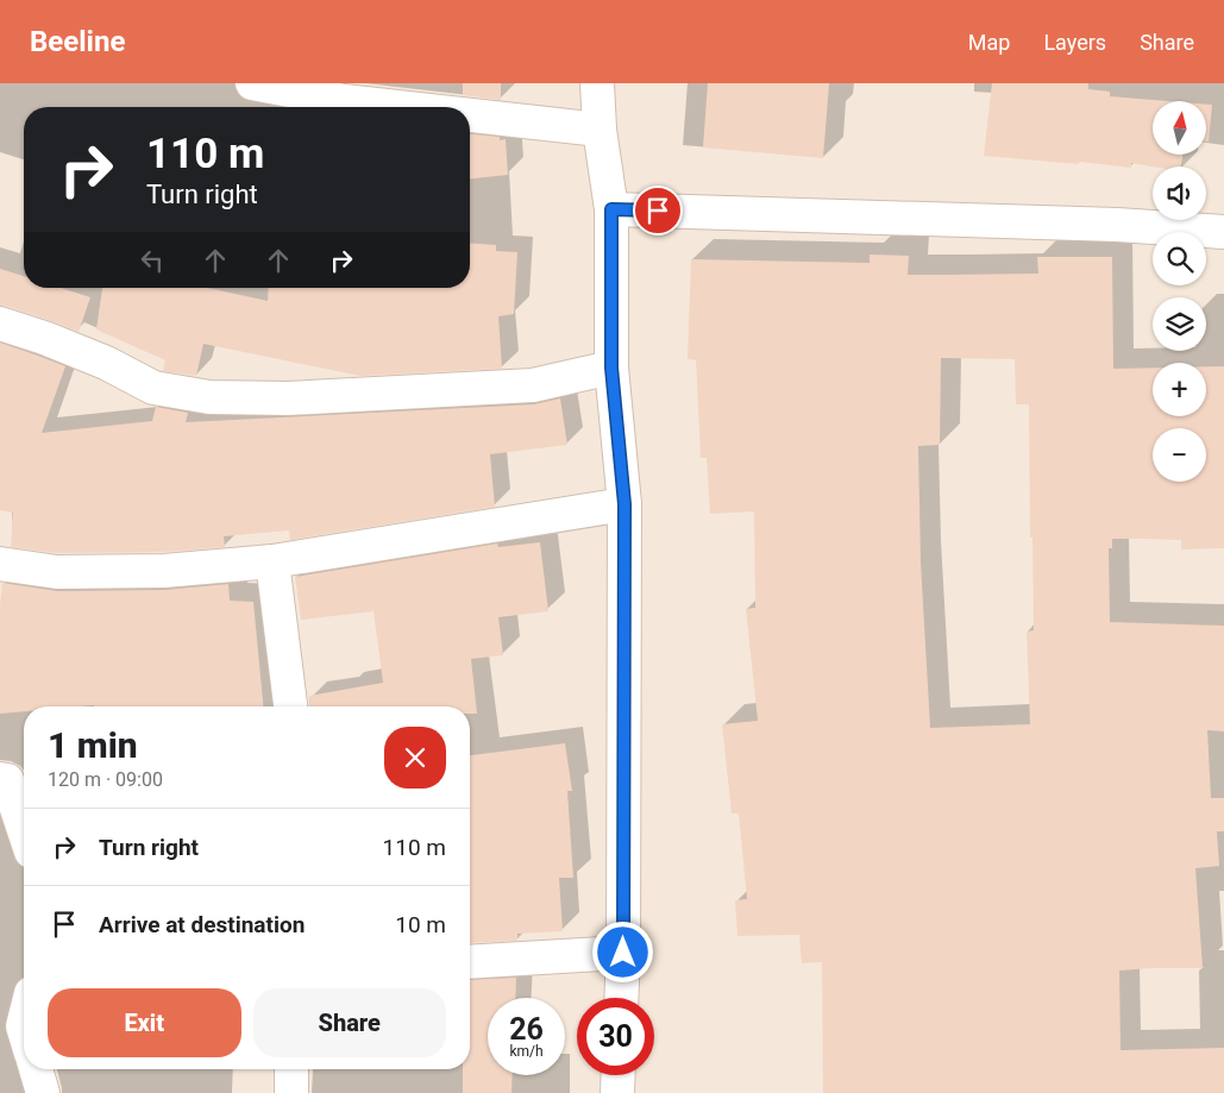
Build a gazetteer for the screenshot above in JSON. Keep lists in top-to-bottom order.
{
  "north": "top",
  "page": {
    "header": "Beeline",
    "nav": ["Map", "Layers", "Share"],
    "map_buttons": ["+", "−"],
    "turn": ["110 m", "Turn right"],
    "heading": ["1 min", "120 m · 09:00"],
    "list": [
      {
        "name": "Turn right",
        "value": "110 m"
      },
      {
        "name": "Arrive at destination",
        "value": "10 m"
      }
    ],
    "buttons": ["Exit", "Share"],
    "speed": "26 km/h",
    "limit": "30"
  }
}
